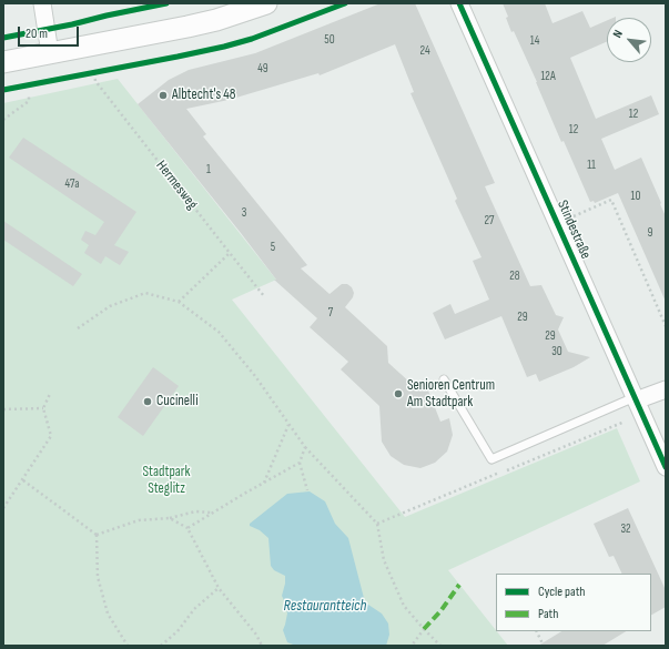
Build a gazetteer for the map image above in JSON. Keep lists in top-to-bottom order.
{
  "streets": {
    "street": ["Stindestraße"],
    "path": ["Hermesweg"]
  },
  "water": ["Restaurantteich"],
  "parks": ["Stadtpark Steglitz"],
  "places": ["Albtecht's 48", "Senioren Centrum Am Stadtpark", "Cucinelli"],
  "house_numbers": [
    "50",
    "14",
    "24",
    "49",
    "12A",
    "12",
    "12",
    "11",
    "1",
    "47a",
    "10",
    "3",
    "27",
    "9",
    "5",
    "28",
    "7",
    "29",
    "29",
    "30",
    "32"
  ],
  "legend": ["Cycle path", "Path"],
  "scale_bar": "20 m",
  "north": "top left"
}
